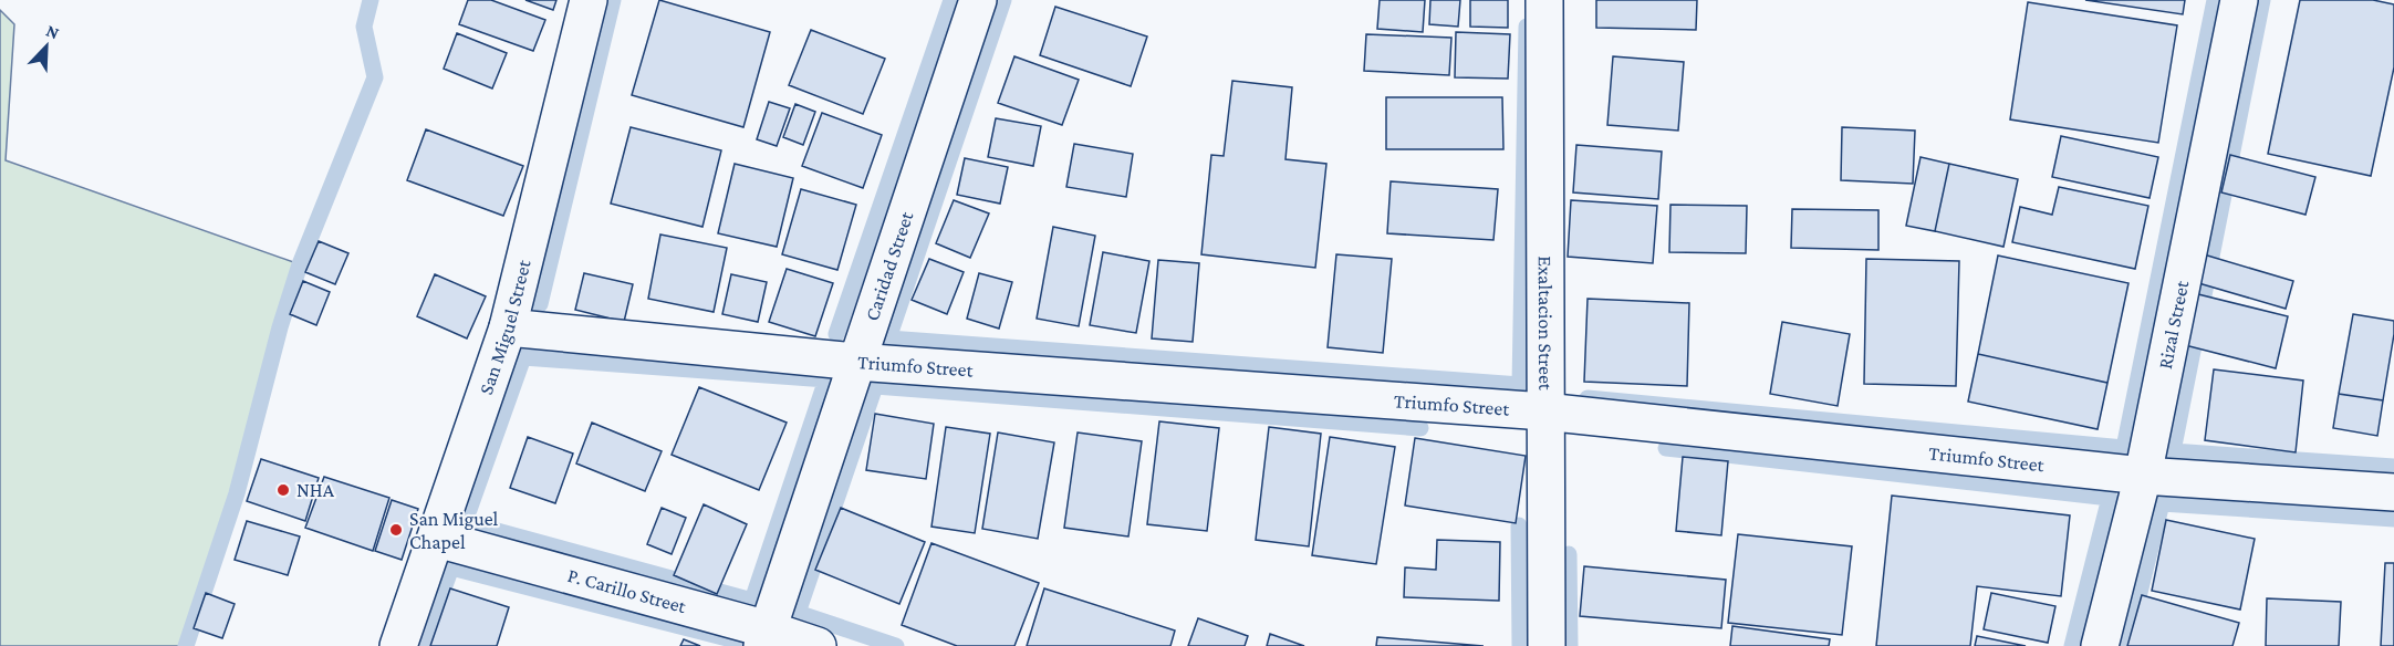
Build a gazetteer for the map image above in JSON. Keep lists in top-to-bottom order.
{
  "streets": {
    "street": [
      "Caridad Street",
      "Exaltacion Street",
      "Rizal Street",
      "San Miguel Street",
      "Triumfo Street",
      "P. Carillo Street"
    ]
  },
  "crossings": [
    ["Caridad Street", "Triumfo Street"],
    ["Caridad Street", "P. Carillo Street"],
    ["Exaltacion Street", "Triumfo Street"],
    ["Rizal Street", "Triumfo Street"],
    ["San Miguel Street", "Triumfo Street"],
    ["San Miguel Street", "P. Carillo Street"]
  ],
  "places": ["NHA", "San Miguel Chapel"],
  "north": "top right"
}
